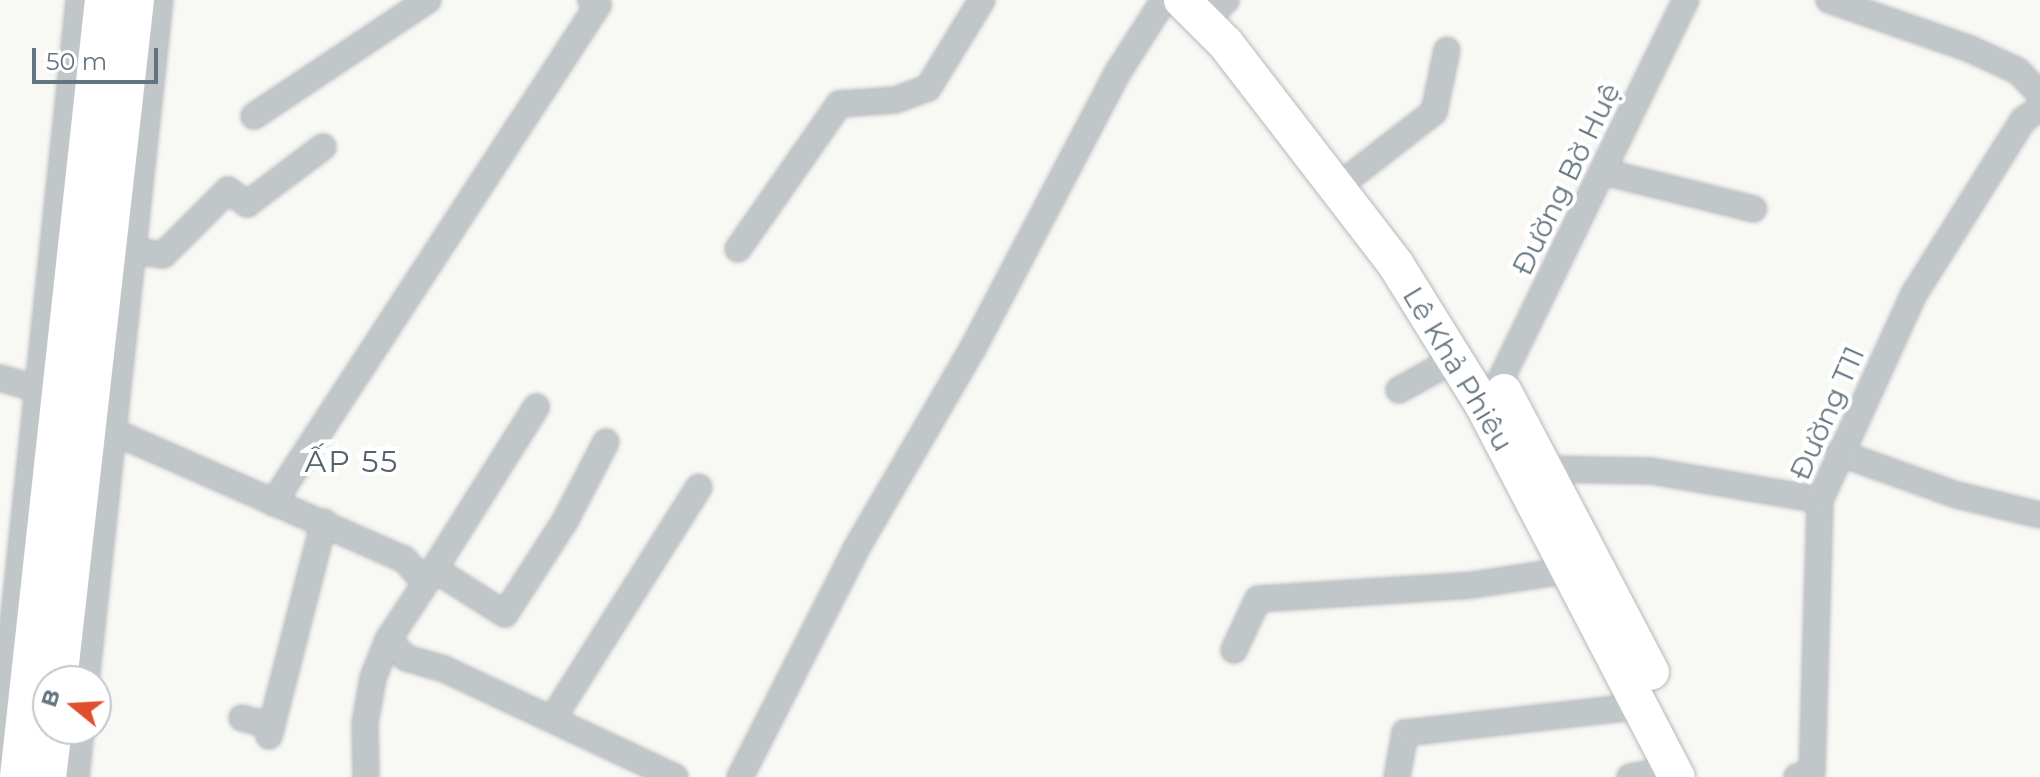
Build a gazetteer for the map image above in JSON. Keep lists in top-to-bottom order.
{
  "streets": {
    "highway": ["Lê Khả Phiêu"],
    "street": ["Đường Bờ Huệ", "Đường T11"]
  },
  "crossings": [
    ["Đường Bờ Huệ", "Lê Khả Phiêu"]
  ],
  "districts": ["ẤP 55"],
  "scale_bar": "50 m",
  "north": "left"
}
